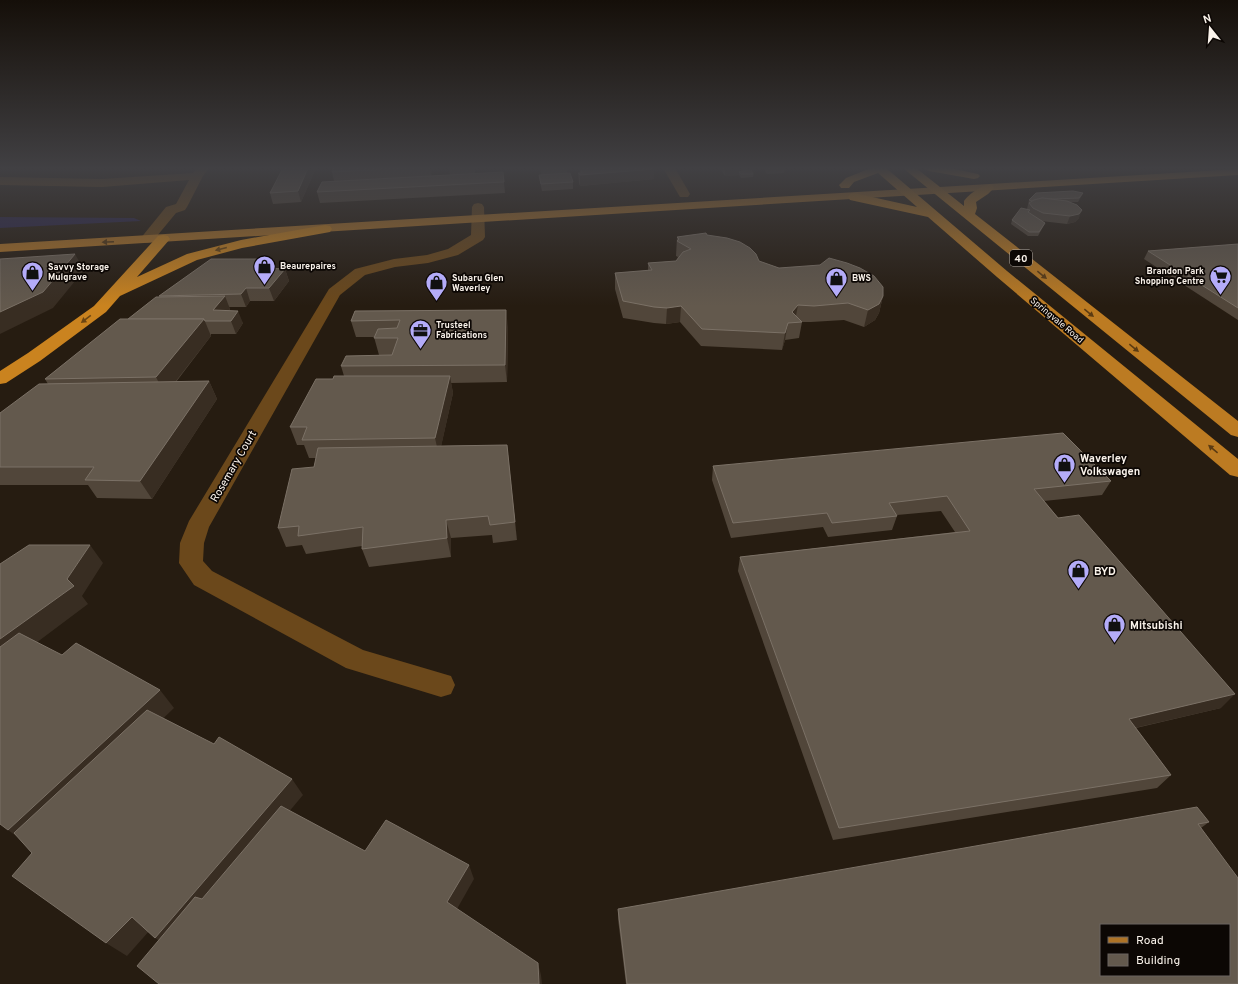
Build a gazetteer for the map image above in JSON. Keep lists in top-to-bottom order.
{
  "streets": {
    "highway": ["40", "Springvale Road"],
    "street": ["Rosemary Court"]
  },
  "places": {
    "shop": [
      "Beaurepaires",
      "Savvy Storage Mulgrave",
      "BWS",
      "Subaru Glen Waverley",
      "Waverley Volkswagen",
      "BYD",
      "Mitsubishi"
    ],
    "supermarket": ["Brandon Park Shopping Centre"],
    "office": ["Trusteel Fabrications"]
  },
  "legend": ["Road", "Building"],
  "north": "top"
}
